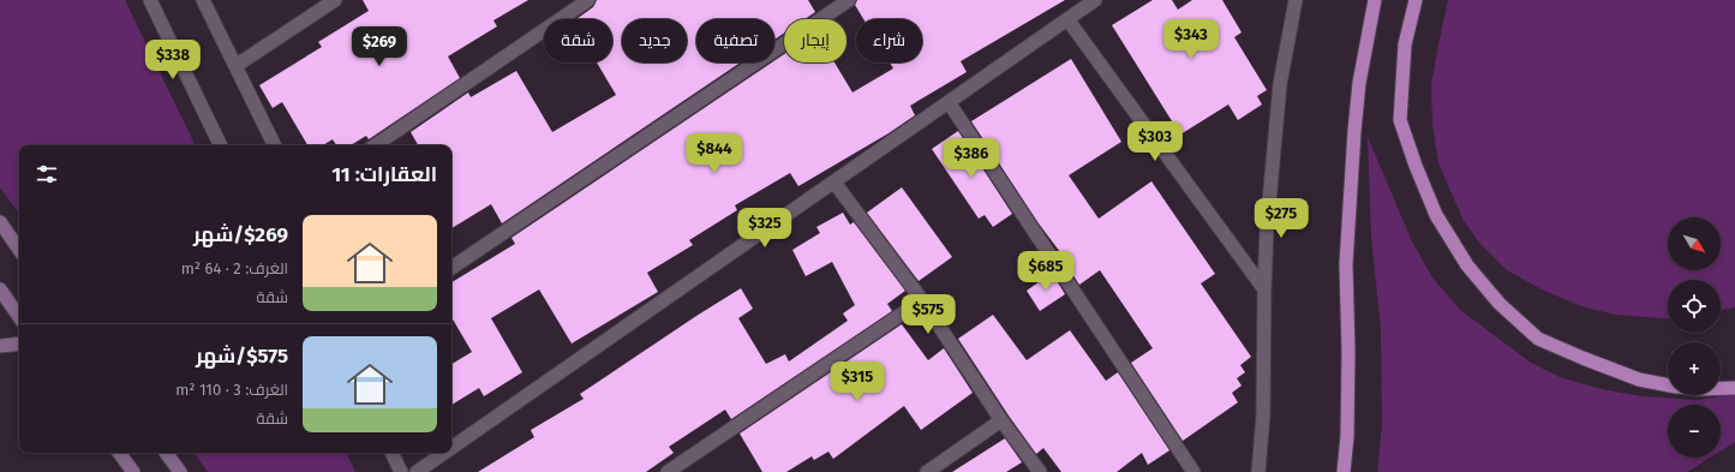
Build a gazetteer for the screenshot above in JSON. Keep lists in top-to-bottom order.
{
  "north": "bottom right",
  "page": {
    "price": [
      "$343",
      "$269",
      "$338",
      "$303",
      "$844",
      "$386",
      "$275",
      "$325",
      "$685",
      "$575",
      "$315"
    ],
    "chip": [
      "شراء",
      "إيجار",
      "تصفية",
      "جديد",
      "شقة"
    ],
    "heading": "العقارات: 11",
    "list": [
      {
        "name": "$269/شهر",
        "note": "الغرف: 2 · 64 m² · شقة"
      },
      {
        "name": "$575/شهر",
        "note": "الغرف: 3 · 110 m² · شقة"
      }
    ],
    "map_buttons": ["+", "−"]
  }
}
